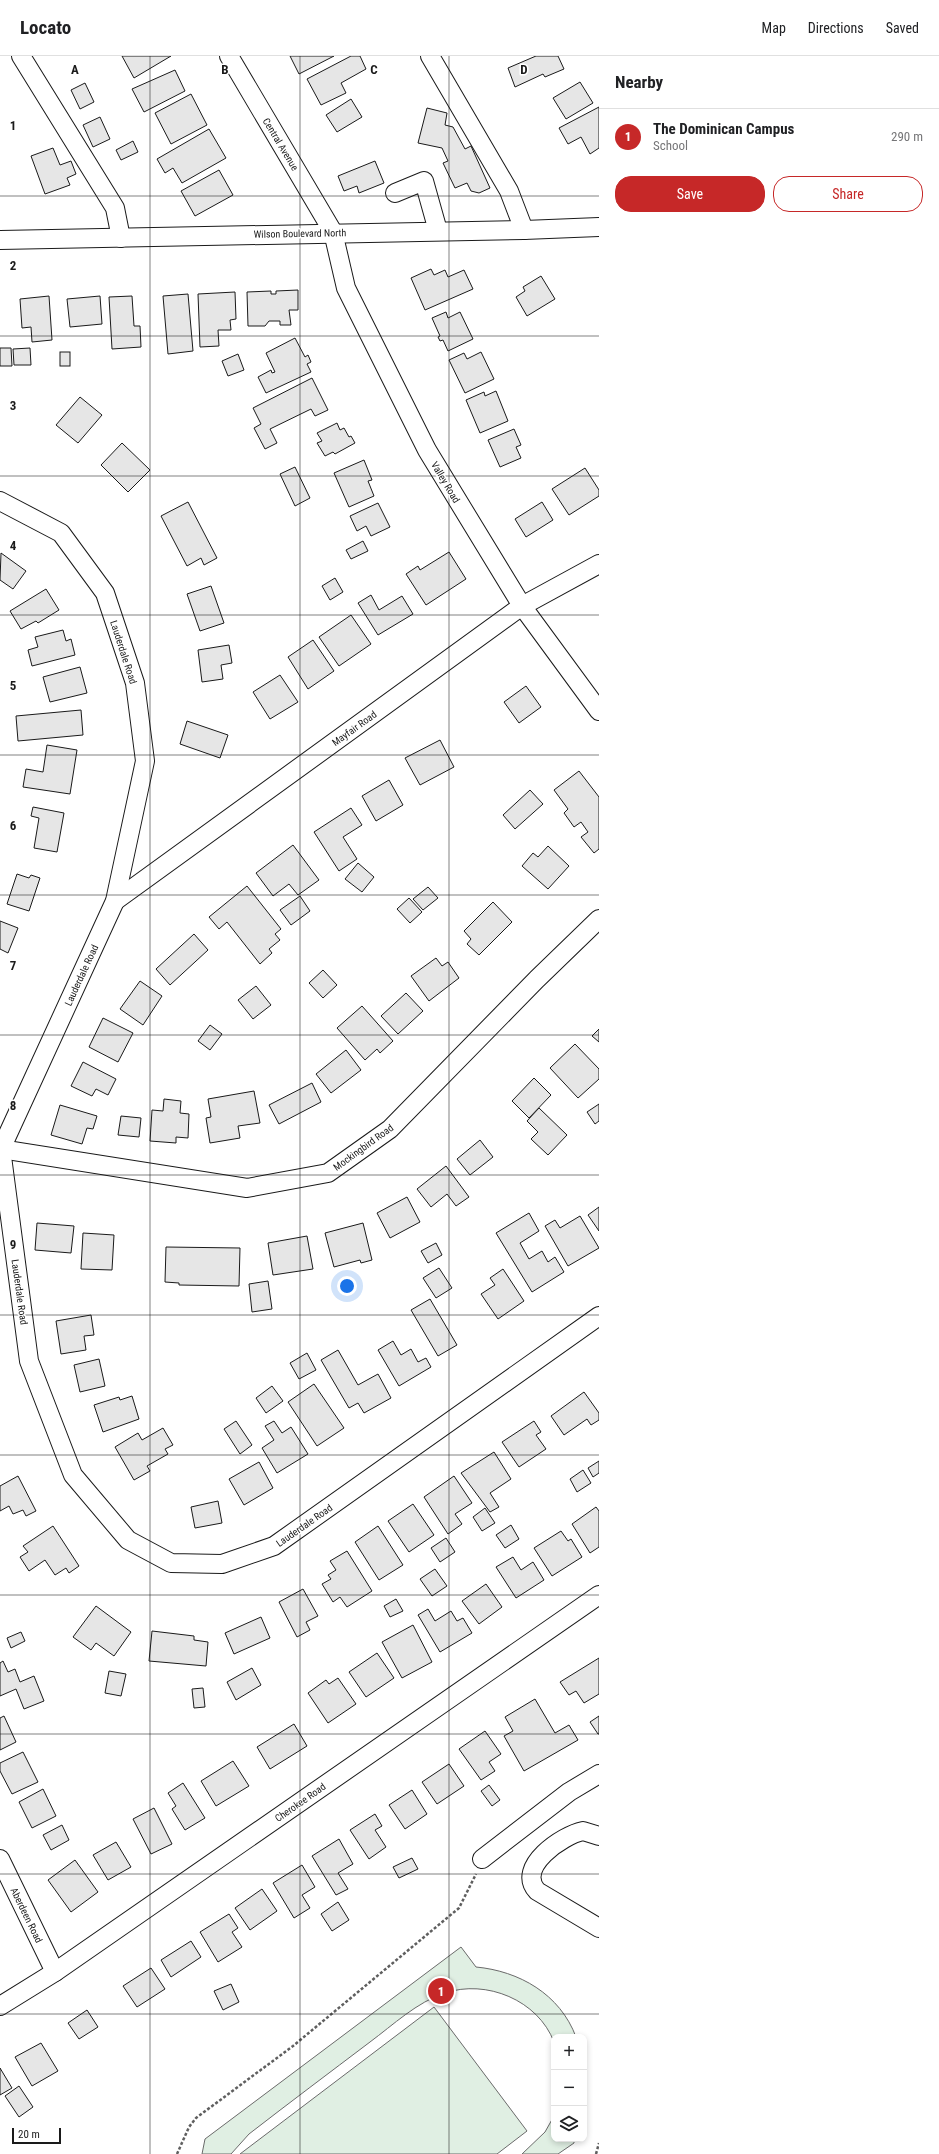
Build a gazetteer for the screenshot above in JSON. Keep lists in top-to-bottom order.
{
  "streets": {
    "street": [
      "Central Avenue",
      "Wilson Boulevard North",
      "Valley Road",
      "Lauderdale Road",
      "Mayfair Road",
      "Mockingbird Road",
      "Cherokee Road",
      "Aberdeen Road"
    ]
  },
  "crossings": [
    ["Central Avenue", "Wilson Boulevard North"],
    ["Central Avenue", "Valley Road"],
    ["Wilson Boulevard North", "Valley Road"],
    ["Valley Road", "Mayfair Road"],
    ["Lauderdale Road", "Mayfair Road"],
    ["Lauderdale Road", "Mockingbird Road"],
    ["Cherokee Road", "Aberdeen Road"]
  ],
  "scale_bar": "20 m",
  "page": {
    "header": "Locato",
    "nav": ["Map", "Directions", "Saved"],
    "heading": "Nearby",
    "list": [
      {
        "mark": "1",
        "name": "The Dominican Campus",
        "note": "School",
        "value": "290 m"
      }
    ],
    "buttons": ["Save", "Share"],
    "pins": "1",
    "map_buttons": ["+", "−"],
    "scale": "20 m"
  },
  "grid": {
    "columns": [
      "A",
      "B",
      "C",
      "D"
    ],
    "rows": [
      "1",
      "2",
      "3",
      "4",
      "5",
      "6",
      "7",
      "8",
      "9"
    ]
  }
}
